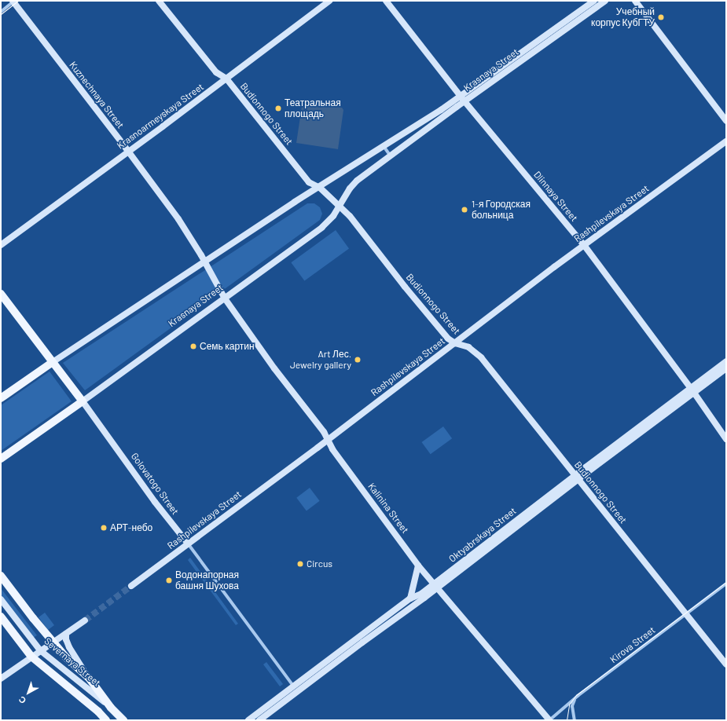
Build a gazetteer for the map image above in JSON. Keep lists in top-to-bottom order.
{
  "streets": {
    "main road": ["Krasnaya Street", "Golovatogo Street", "Severnaya Street"],
    "street": [
      "Kuznechnaya Street",
      "Budionnogo Street",
      "Krasnoarmeyskaya Street",
      "Dlinnaya Street",
      "Rashpilevskaya Street",
      "Kalinina Street",
      "Oktyabrskaya Street",
      "Kirova Street"
    ]
  },
  "crossings": [
    ["Krasnaya Street", "Kuznechnaya Street"],
    ["Krasnaya Street", "Budionnogo Street"],
    ["Krasnaya Street", "Dlinnaya Street"],
    ["Krasnaya Street", "Golovatogo Street"],
    ["Krasnaya Street", "Kalinina Street"],
    ["Kuznechnaya Street", "Krasnoarmeyskaya Street"],
    ["Kuznechnaya Street", "Kalinina Street"],
    ["Budionnogo Street", "Krasnoarmeyskaya Street"],
    ["Budionnogo Street", "Rashpilevskaya Street"],
    ["Budionnogo Street", "Oktyabrskaya Street"],
    ["Budionnogo Street", "Kirova Street"],
    ["Dlinnaya Street", "Rashpilevskaya Street"],
    ["Dlinnaya Street", "Oktyabrskaya Street"],
    ["Rashpilevskaya Street", "Golovatogo Street"],
    ["Rashpilevskaya Street", "Kalinina Street"],
    ["Golovatogo Street", "Oktyabrskaya Street"],
    ["Kalinina Street", "Oktyabrskaya Street"],
    ["Kalinina Street", "Kirova Street"]
  ],
  "places": [
    "Учебный корпус КубГТУ",
    "Театральная площадь",
    "1-я Городская больница",
    "Семь картин",
    "Art Лес. Jewelry gallery",
    "АРТ-небо",
    "Circus",
    "Водонапорная башня Шухова"
  ],
  "north": "bottom left"
}
